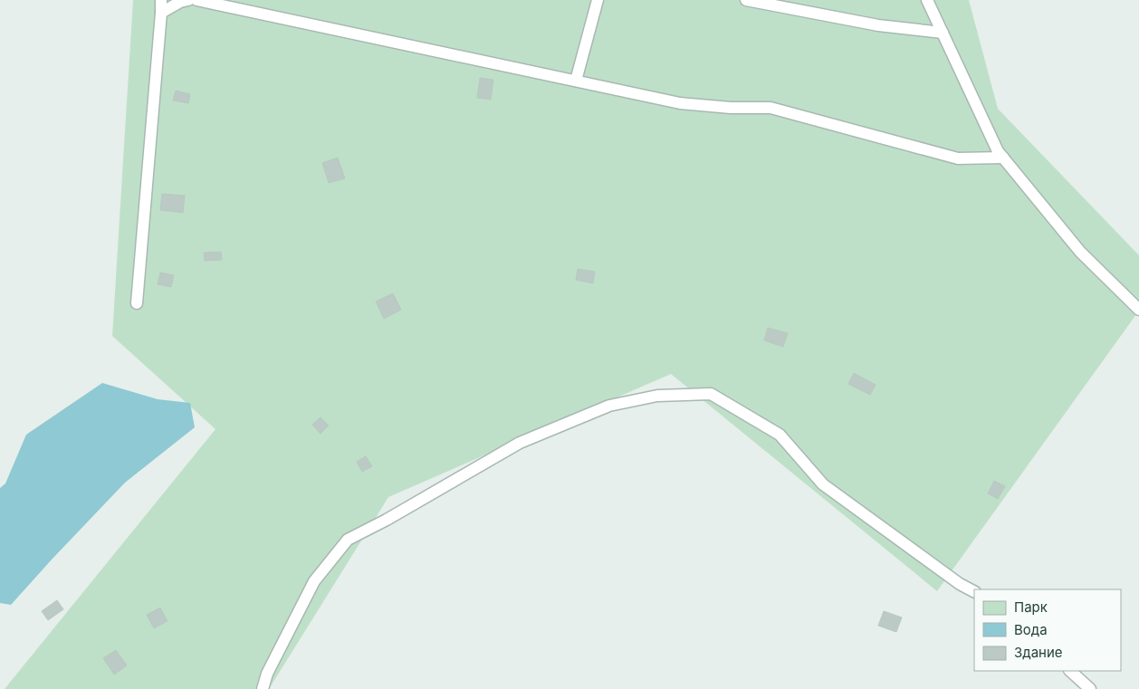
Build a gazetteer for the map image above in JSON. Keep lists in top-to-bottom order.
{
  "legend": ["Парк", "Вода", "Здание"]
}
